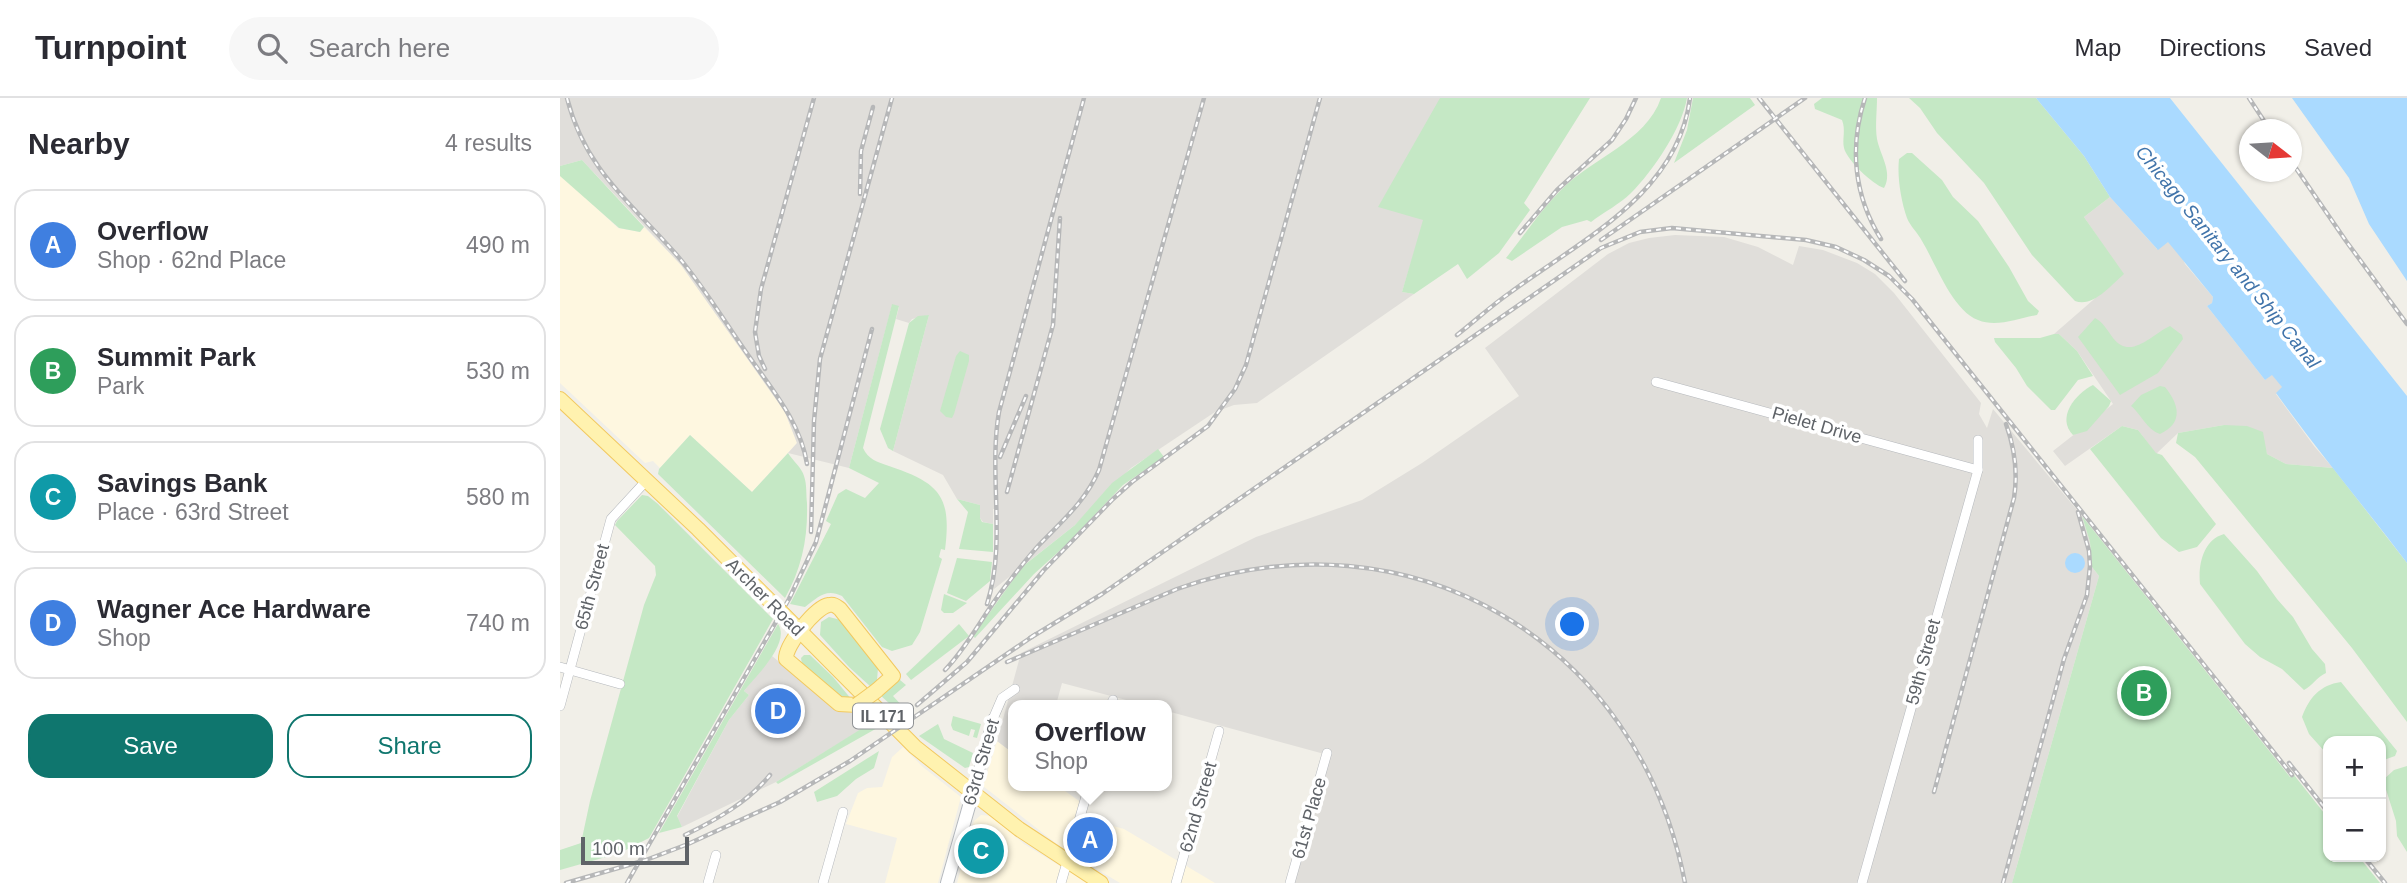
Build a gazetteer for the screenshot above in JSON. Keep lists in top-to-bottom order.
{
  "streets": {
    "main road": ["Archer Road", "IL 171", "63rd Street"],
    "street": [
      "Pielet Drive",
      "65th Street",
      "59th Street",
      "62nd Street",
      "61st Place"
    ]
  },
  "crossings": [
    ["Pielet Drive", "59th Street"],
    ["65th Street", "Archer Road"],
    ["Archer Road", "IL 171"],
    ["Archer Road", "63rd Street"],
    ["IL 171", "63rd Street"]
  ],
  "water": ["Chicago Sanitary and Ship Canal"],
  "scale_bar": "100 m",
  "north": "right",
  "page": {
    "header": "Turnpoint",
    "search": "Search here",
    "nav": ["Map", "Directions", "Saved"],
    "heading": ["Nearby", "4 results"],
    "list": [
      {
        "mark": "A",
        "name": "Overflow",
        "note": "Shop · 62nd Place",
        "value": "490 m"
      },
      {
        "mark": "B",
        "name": "Summit Park",
        "note": "Park",
        "value": "530 m"
      },
      {
        "mark": "C",
        "name": "Savings Bank",
        "note": "Place · 63rd Street",
        "value": "580 m"
      },
      {
        "mark": "D",
        "name": "Wagner Ace Hardware",
        "note": "Shop",
        "value": "740 m"
      }
    ],
    "pins": [
      "B",
      "D",
      "A",
      "C"
    ],
    "buttons": ["Save", "Share"],
    "popup": ["Overflow", "Shop"],
    "map_buttons": ["+", "−"],
    "scale": "100 m"
  }
}
